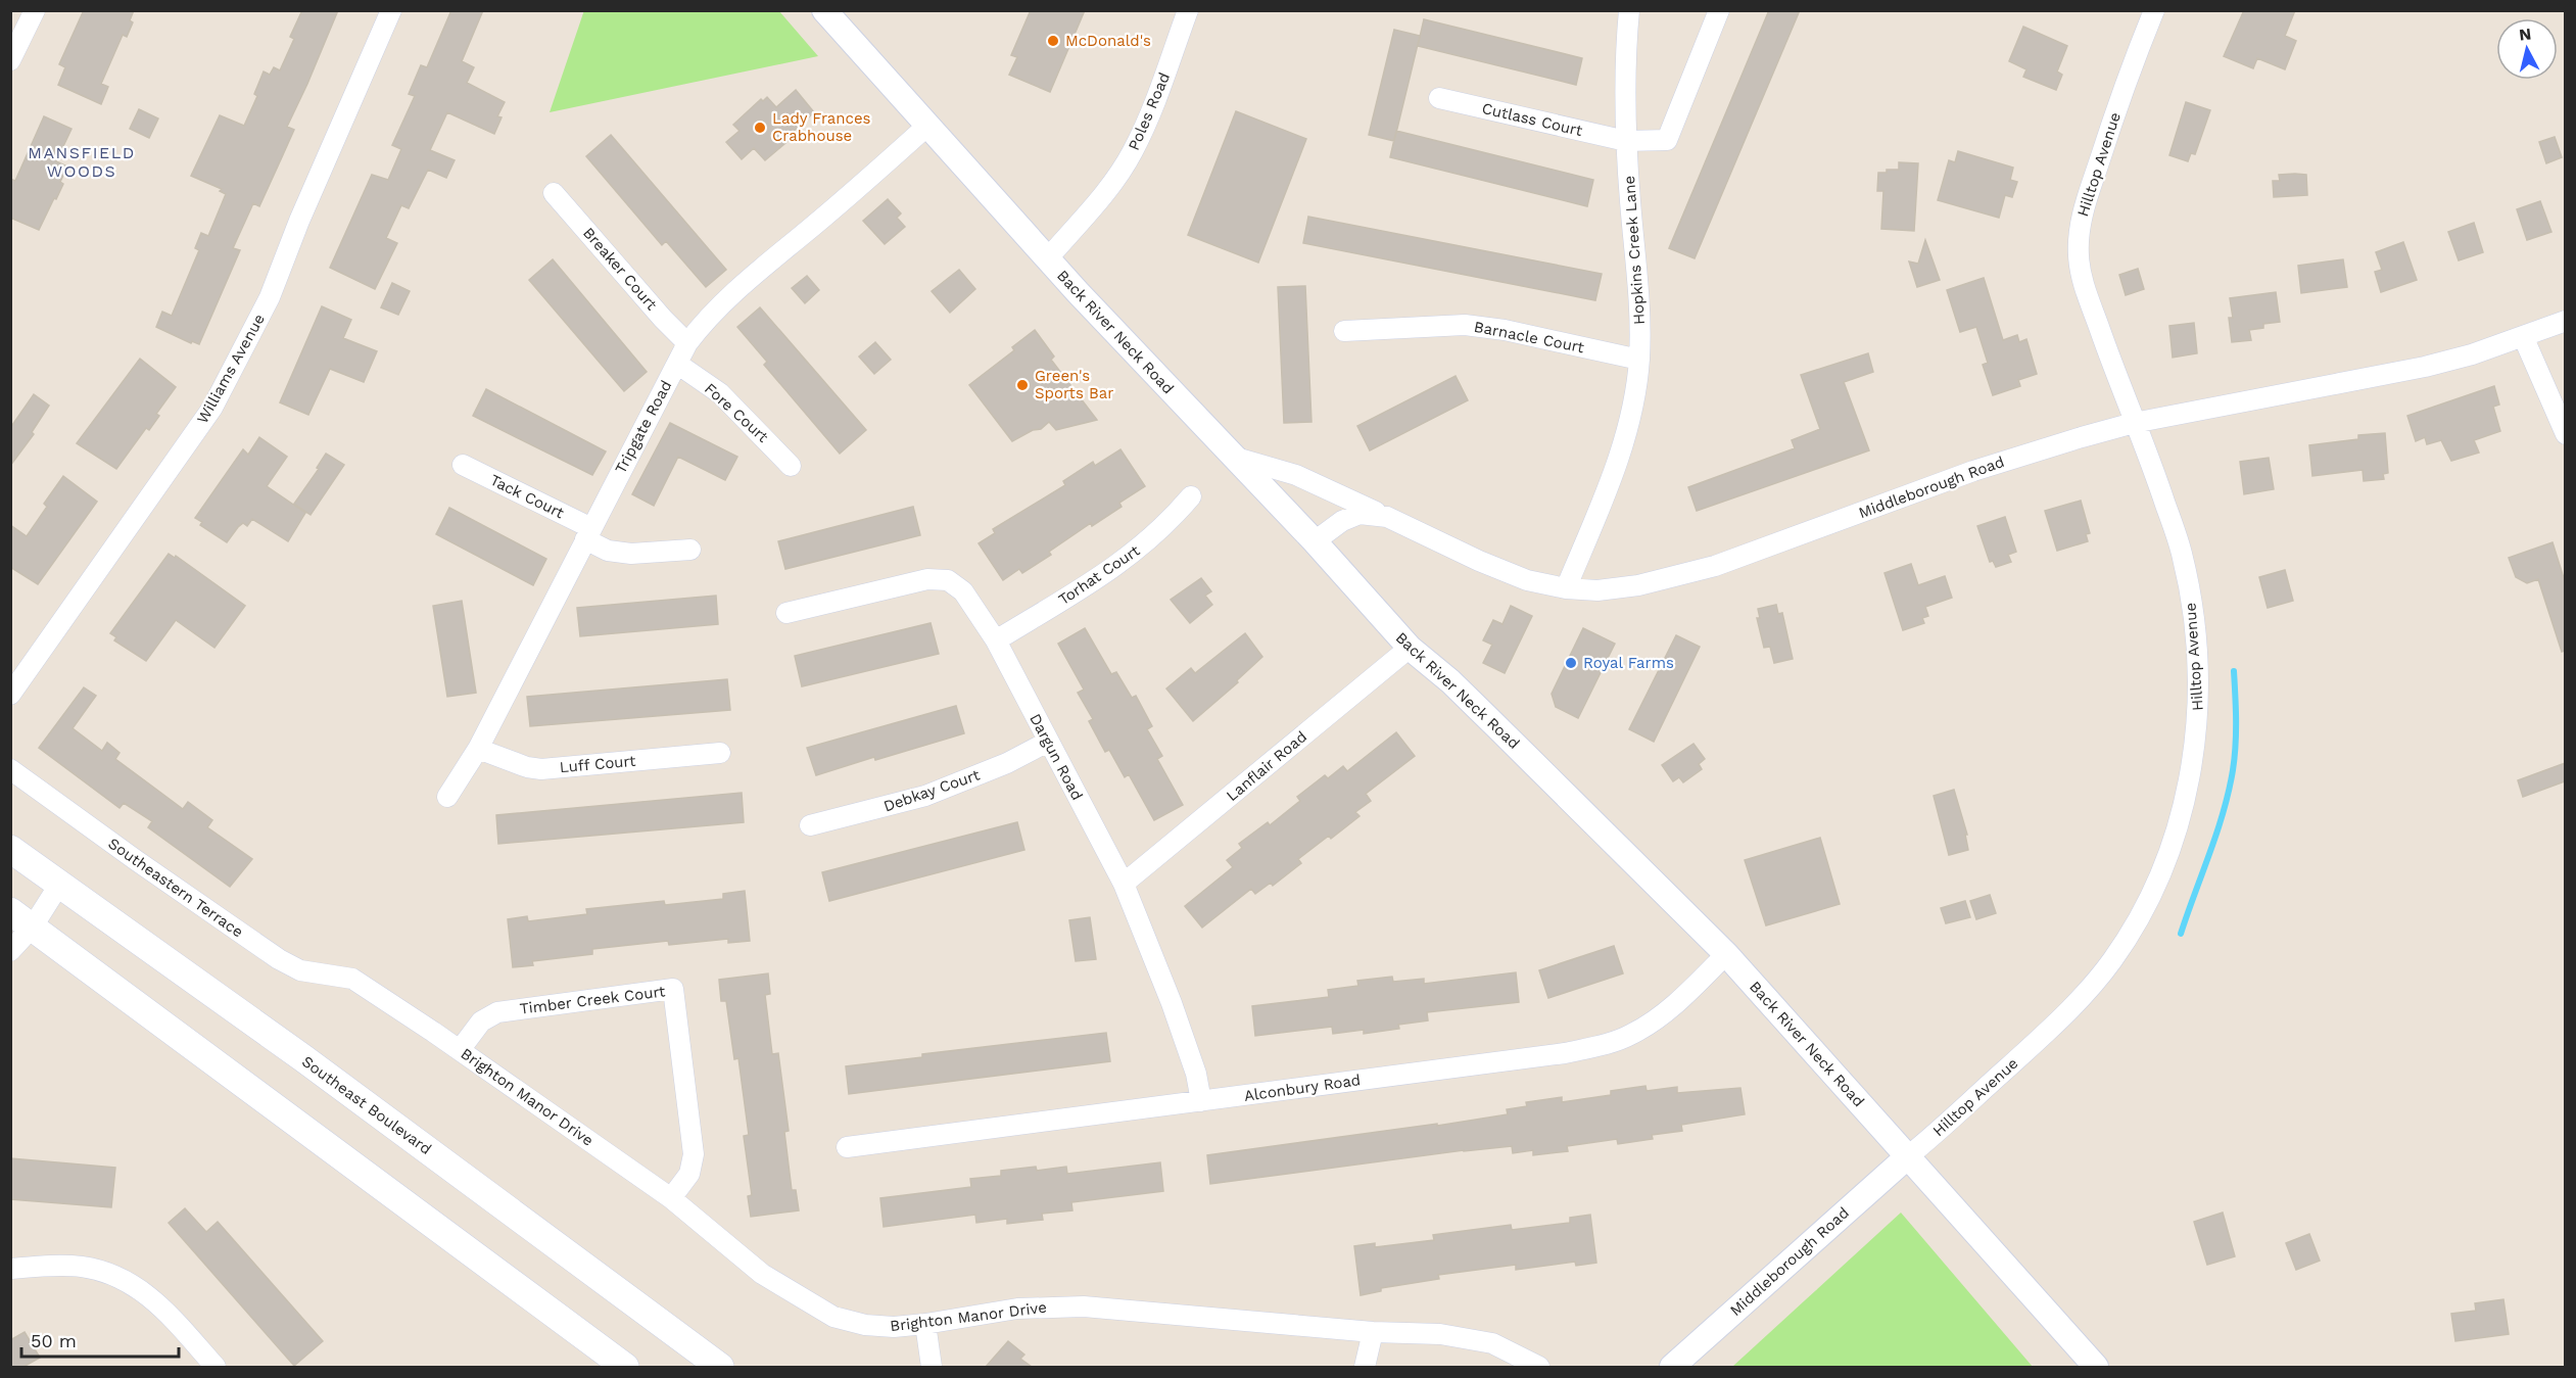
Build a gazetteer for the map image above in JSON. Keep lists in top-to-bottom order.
{
  "streets": {
    "main road": ["Southeast Boulevard"],
    "street": [
      "Poles Road",
      "Cutlass Court",
      "Hilltop Avenue",
      "Hopkins Creek Lane",
      "Breaker Court",
      "Back River Neck Road",
      "Barnacle Court",
      "Williams Avenue",
      "Fore Court",
      "Tripgate Road",
      "Middleborough Road",
      "Tack Court",
      "Torhat Court",
      "Dargun Road",
      "Luff Court",
      "Lanflair Road",
      "Debkay Court",
      "Southeastern Terrace",
      "Timber Creek Court",
      "Alconbury Road",
      "Brighton Manor Drive"
    ]
  },
  "crossings": [
    ["Poles Road", "Back River Neck Road"],
    ["Cutlass Court", "Hopkins Creek Lane"],
    ["Hilltop Avenue", "Back River Neck Road"],
    ["Hilltop Avenue", "Middleborough Road"],
    ["Hopkins Creek Lane", "Barnacle Court"],
    ["Hopkins Creek Lane", "Middleborough Road"],
    ["Breaker Court", "Tripgate Road"],
    ["Back River Neck Road", "Tripgate Road"],
    ["Back River Neck Road", "Middleborough Road"],
    ["Back River Neck Road", "Lanflair Road"],
    ["Back River Neck Road", "Alconbury Road"],
    ["Fore Court", "Tripgate Road"],
    ["Tripgate Road", "Tack Court"],
    ["Tripgate Road", "Luff Court"],
    ["Torhat Court", "Dargun Road"],
    ["Dargun Road", "Lanflair Road"],
    ["Dargun Road", "Debkay Court"],
    ["Dargun Road", "Alconbury Road"],
    ["Southeastern Terrace", "Brighton Manor Drive"],
    ["Timber Creek Court", "Brighton Manor Drive"]
  ],
  "districts": ["MANSFIELD WOODS"],
  "places": [
    "McDonald's",
    "Lady Frances Crabhouse",
    "Green's Sports Bar",
    "Royal Farms"
  ],
  "scale_bar": "50 m",
  "north": "top"
}
